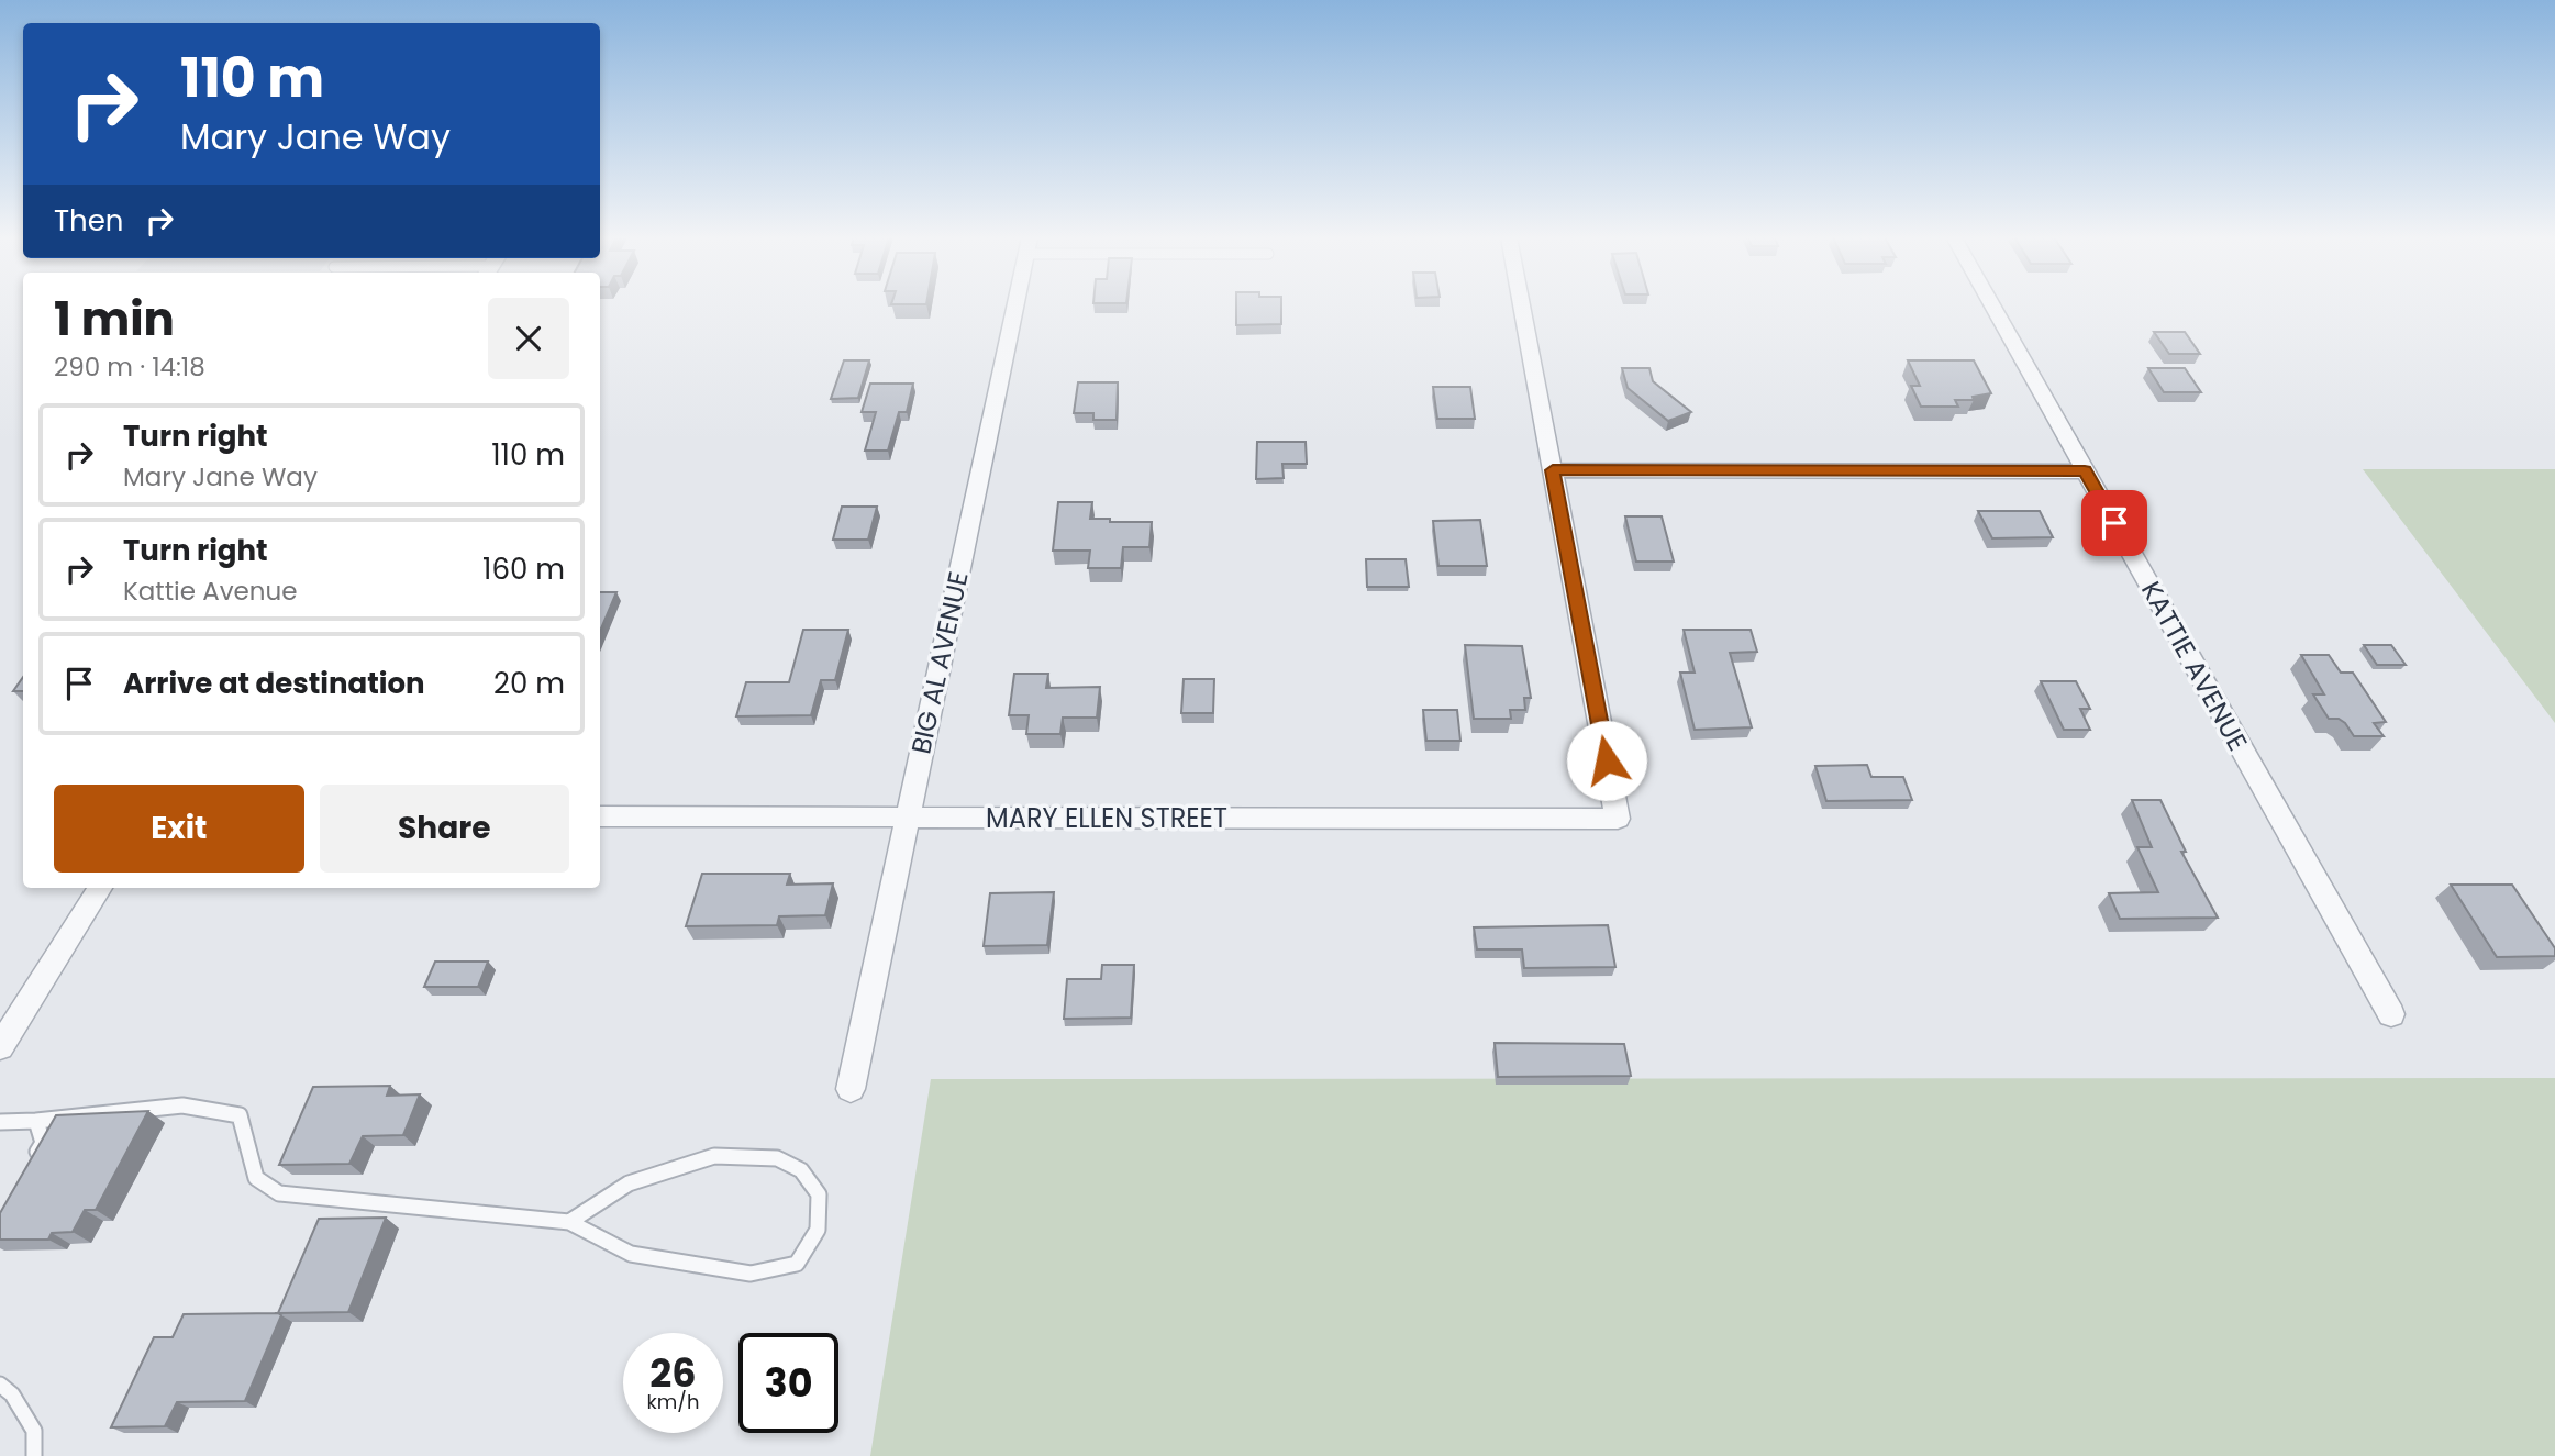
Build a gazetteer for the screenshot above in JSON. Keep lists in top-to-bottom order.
{
  "streets": {
    "street": ["BIG AL AVENUE", "KATTIE AVENUE", "MARY ELLEN STREET"]
  },
  "crossings": [
    ["BIG AL AVENUE", "MARY ELLEN STREET"]
  ],
  "page": {
    "turn": ["110 m", "Mary Jane Way"],
    "then": "Then",
    "heading": ["1 min", "290 m · 14:18"],
    "list": [
      {
        "name": "Turn right",
        "note": "Mary Jane Way",
        "value": "110 m"
      },
      {
        "name": "Turn right",
        "note": "Kattie Avenue",
        "value": "160 m"
      },
      {
        "name": "Arrive at destination",
        "value": "20 m"
      }
    ],
    "buttons": ["Exit", "Share"],
    "speed": "26 km/h",
    "limit": "30"
  }
}
